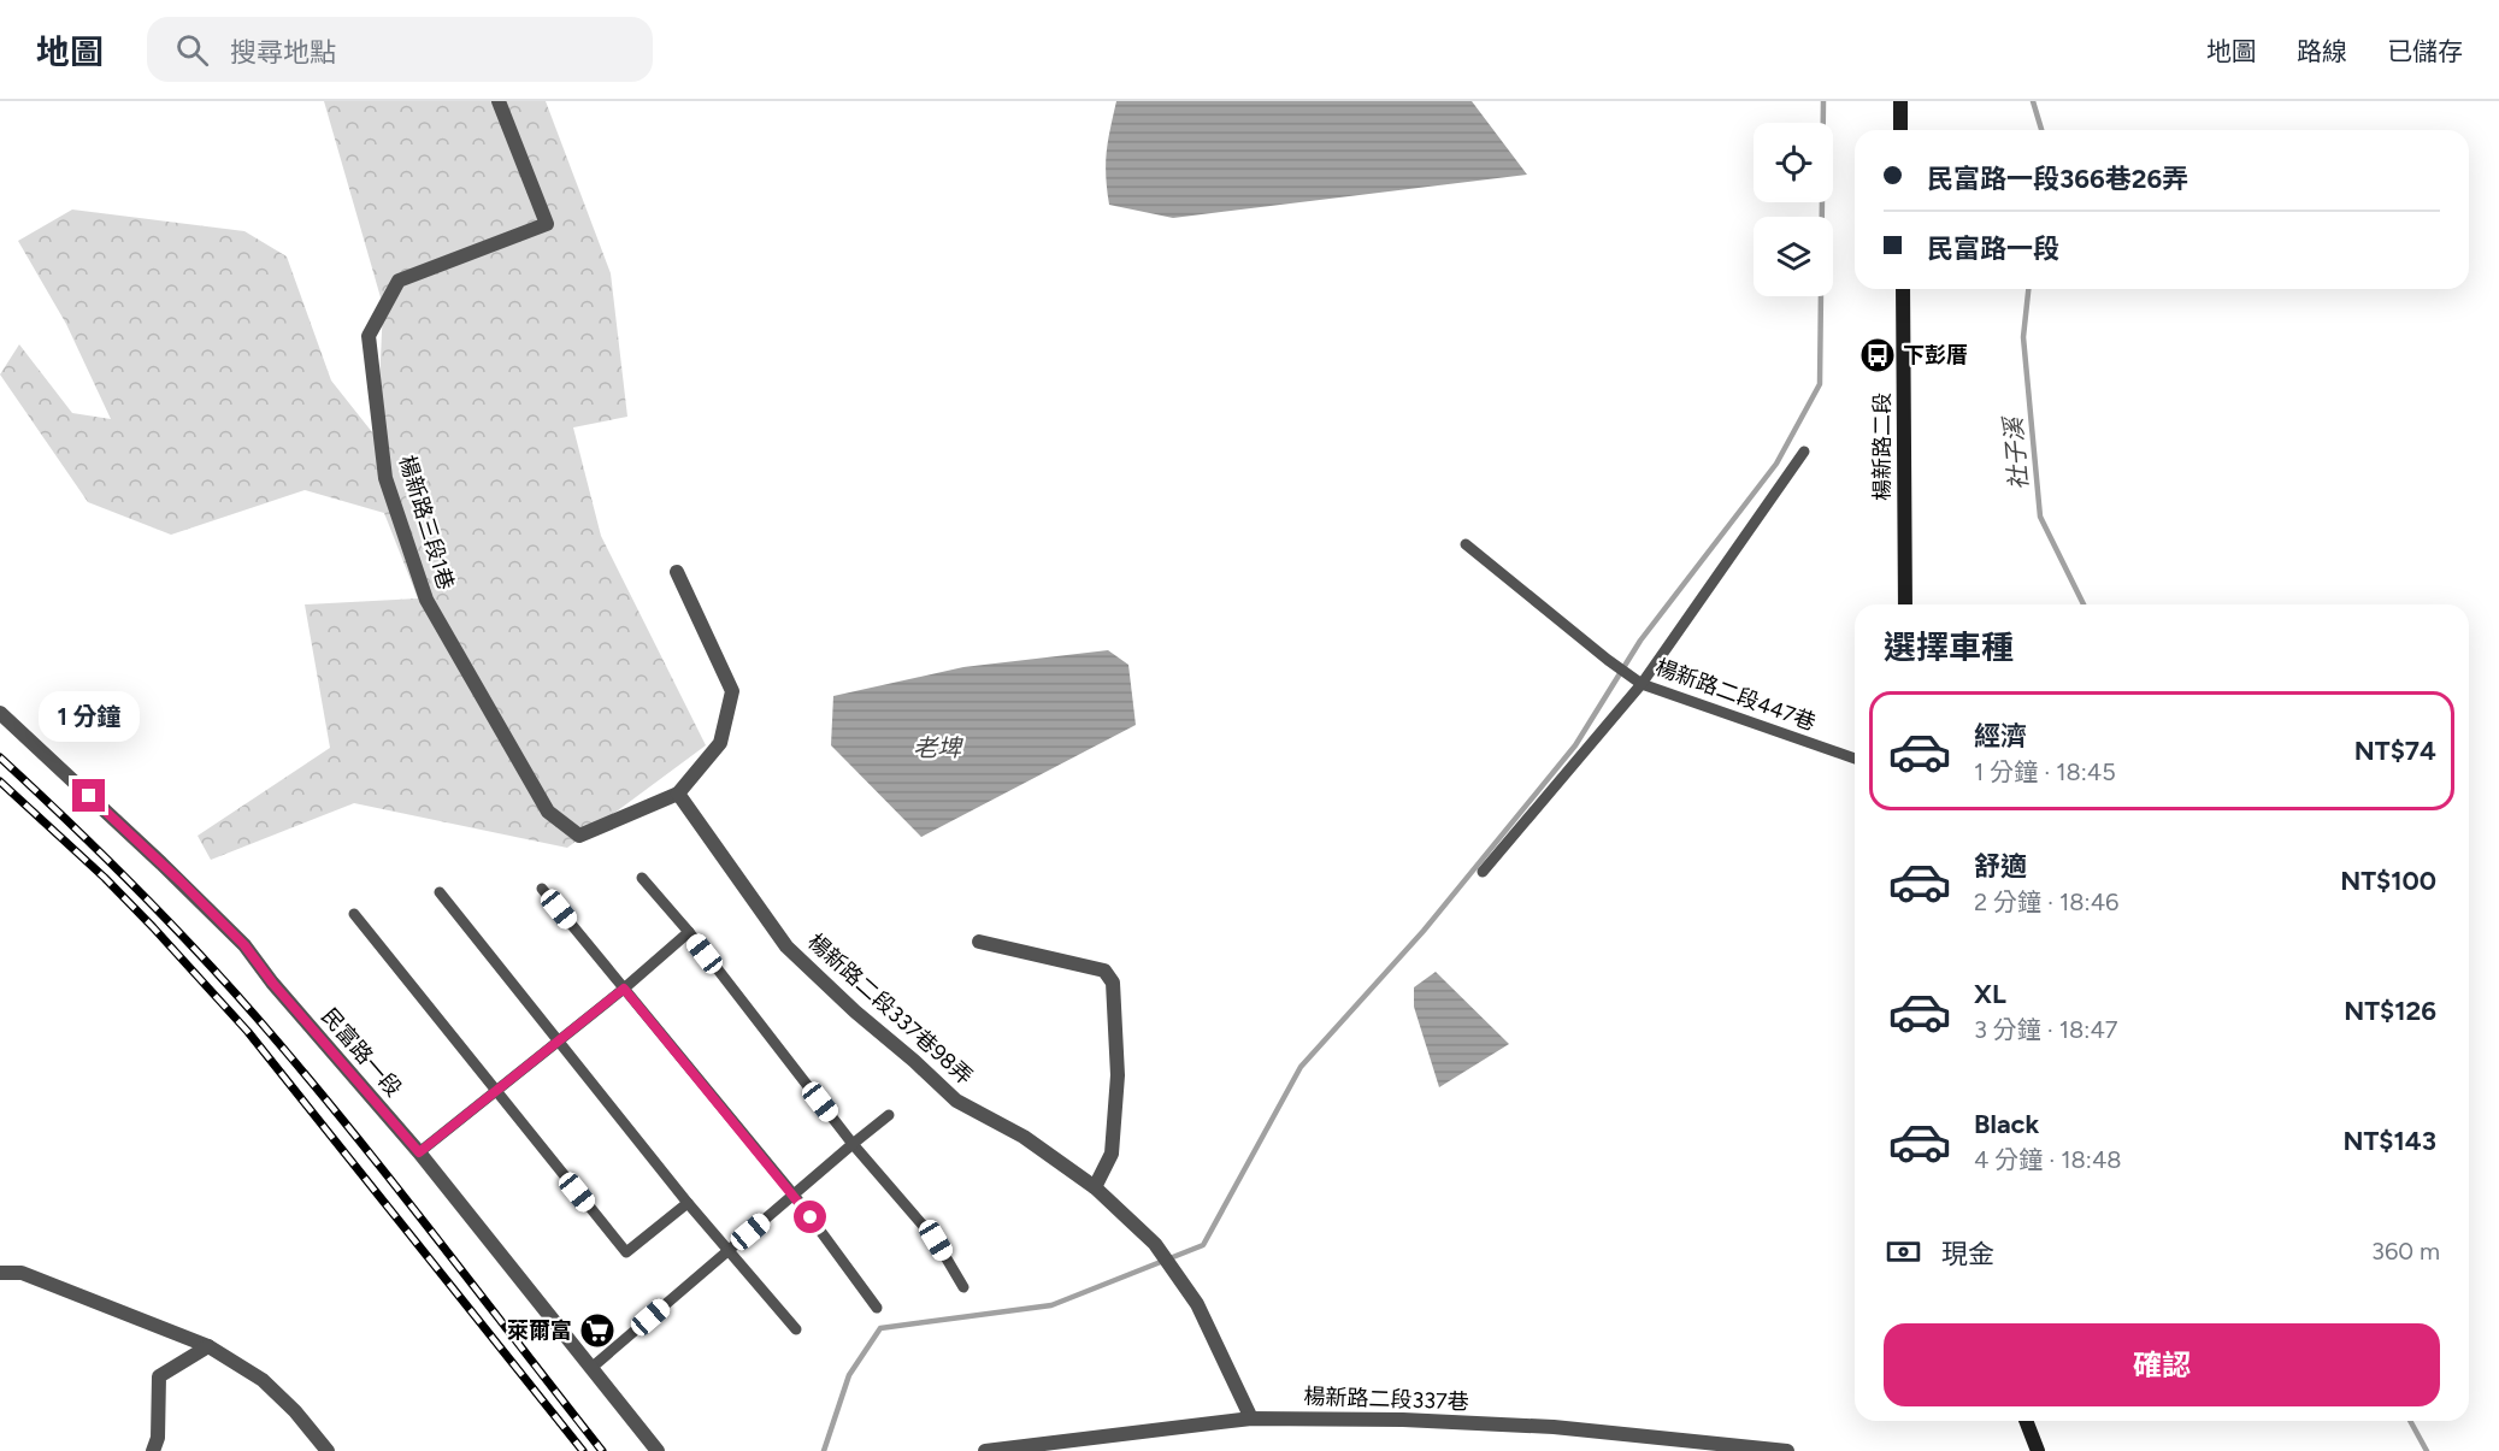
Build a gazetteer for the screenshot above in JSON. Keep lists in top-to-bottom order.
{
  "streets": {
    "main road": ["楊新路二段"],
    "street": [
      "楊新路三段1巷",
      "楊新路二段337巷98弄",
      "民富路一段",
      "楊新路二段337巷"
    ],
    "lane": ["楊新路二段447巷"]
  },
  "crossings": [
    ["楊新路三段1巷", "楊新路二段337巷98弄"],
    ["楊新路二段337巷98弄", "楊新路二段337巷"]
  ],
  "water": ["社子溪", "老埤"],
  "places": {
    "bus stop": ["下彭厝"],
    "supermarket": ["萊爾富"]
  },
  "page": {
    "header": "地圖",
    "search": "搜尋地點",
    "nav": ["地圖", "路線", "已儲存"],
    "banner": ["民富路一段366巷26弄", "民富路一段"],
    "heading": "選擇車種",
    "bubble": "1 分鐘",
    "list": [
      {
        "name": "經濟",
        "note": "1 分鐘 · 18:45",
        "value": "NT$74"
      },
      {
        "name": "舒適",
        "note": "2 分鐘 · 18:46",
        "value": "NT$100"
      },
      {
        "name": "XL",
        "note": "3 分鐘 · 18:47",
        "value": "NT$126"
      },
      {
        "name": "Black",
        "note": "4 分鐘 · 18:48",
        "value": "NT$143"
      }
    ],
    "pay": ["現金", "360 m"],
    "buttons": "確認"
  }
}
